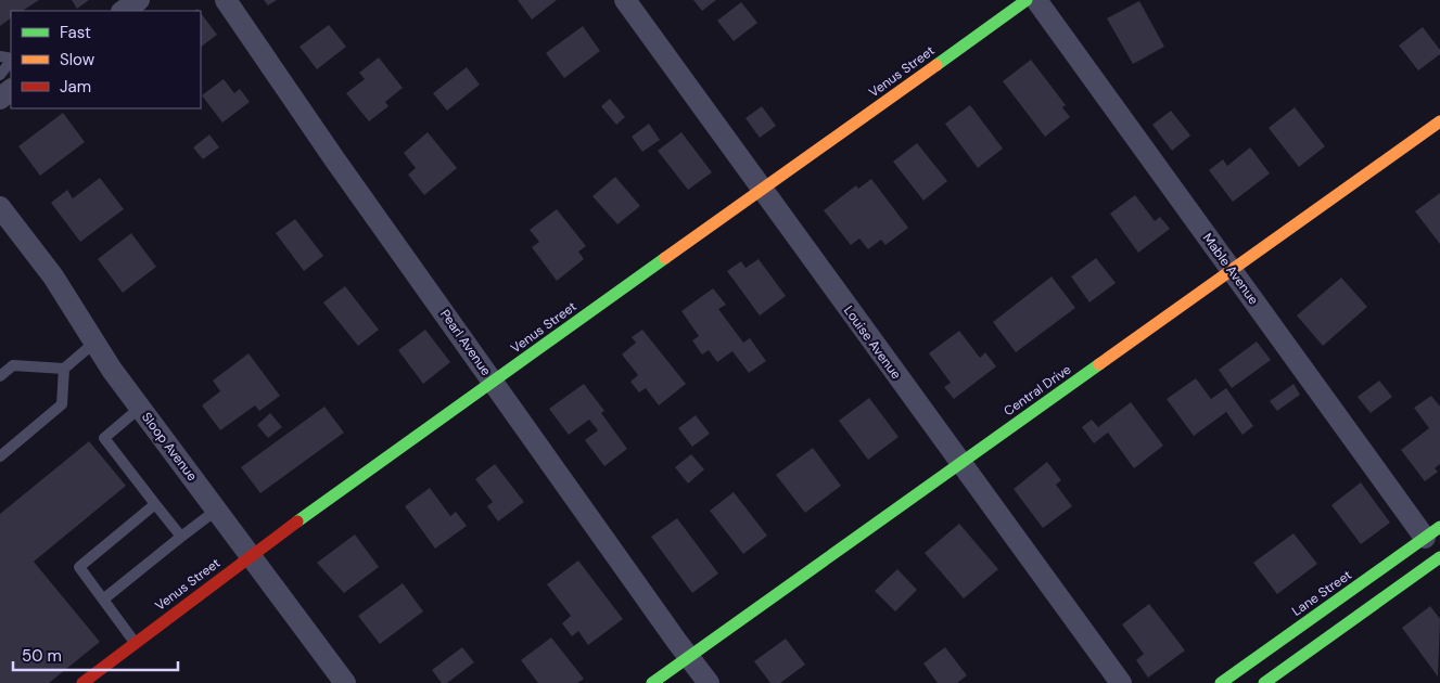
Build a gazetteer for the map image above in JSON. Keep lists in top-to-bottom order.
{
  "streets": {
    "street": [
      "Venus Street",
      "Mable Avenue",
      "Pearl Avenue",
      "Louise Avenue",
      "Central Drive",
      "Sloop Avenue",
      "Lane Street"
    ]
  },
  "crossings": [
    ["Venus Street", "Pearl Avenue"],
    ["Venus Street", "Louise Avenue"],
    ["Venus Street", "Sloop Avenue"],
    ["Mable Avenue", "Central Drive"],
    ["Mable Avenue", "Lane Street"],
    ["Pearl Avenue", "Central Drive"],
    ["Louise Avenue", "Central Drive"]
  ],
  "legend": ["Fast", "Slow", "Jam"],
  "scale_bar": "50 m"
}
